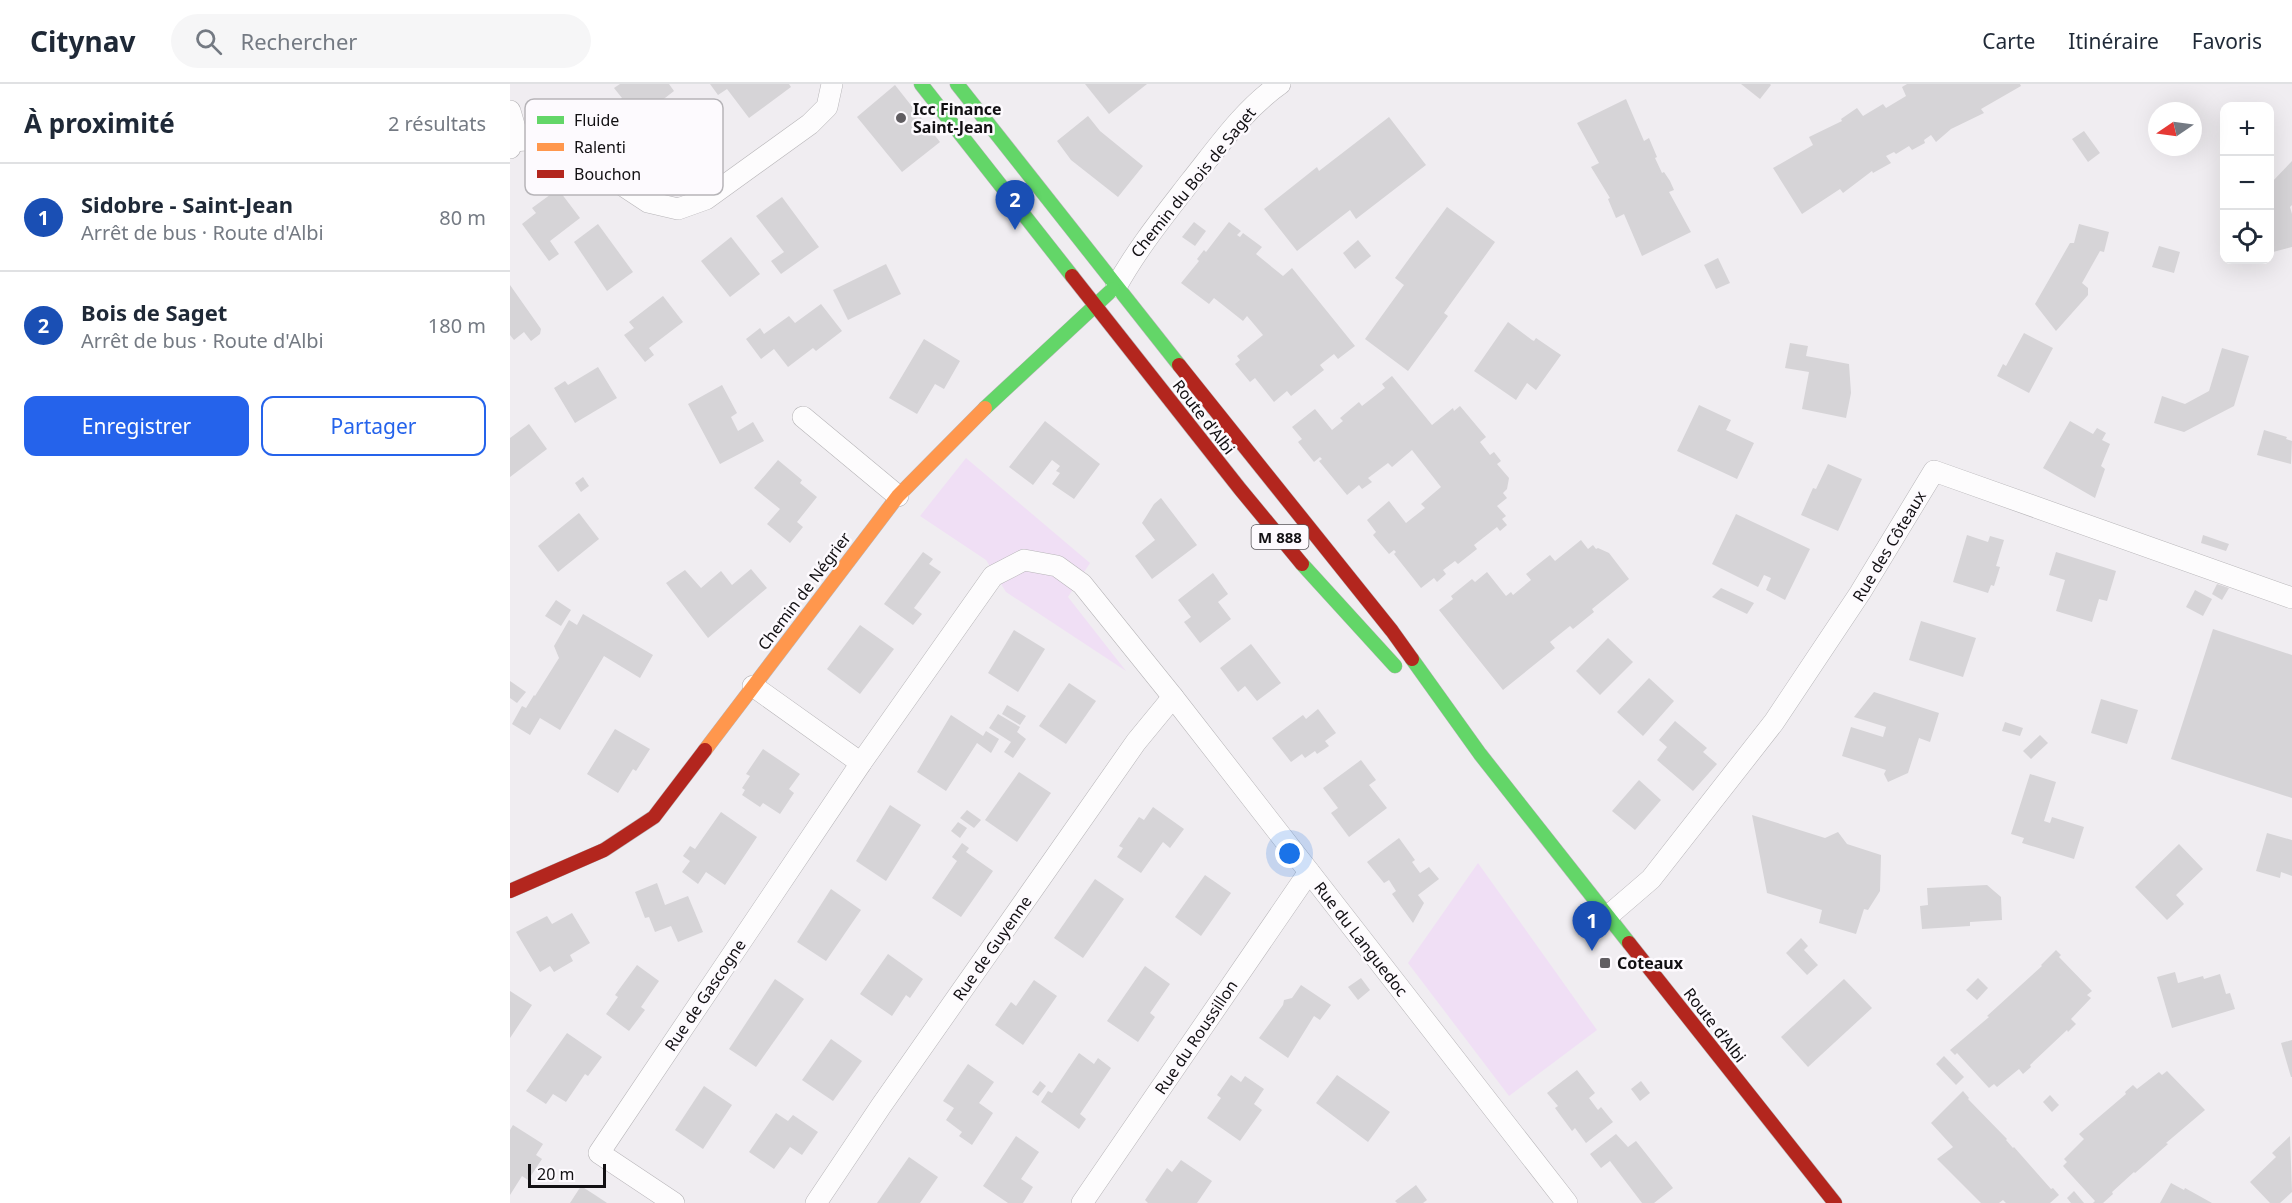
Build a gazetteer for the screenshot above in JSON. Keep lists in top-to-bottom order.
{
  "streets": {
    "main road": ["Route d'Albi", "M 888", "Chemin de Négrier"],
    "street": [
      "Chemin du Bois de Saget",
      "Rue des Côteaux",
      "Rue du Languedoc",
      "Rue de Guyenne",
      "Rue de Gascogne",
      "Rue du Roussillon"
    ]
  },
  "crossings": [
    ["Chemin du Bois de Saget", "Route d'Albi"],
    ["Chemin du Bois de Saget", "Chemin de Négrier"],
    ["Route d'Albi", "Rue des Côteaux"],
    ["Route d'Albi", "Chemin de Négrier"],
    ["Rue du Languedoc", "Rue de Guyenne"],
    ["Rue du Languedoc", "Rue de Gascogne"],
    ["Rue du Languedoc", "Rue du Roussillon"]
  ],
  "places": {
    "other": ["Icc Finance Saint-Jean"],
    "transit": ["Coteaux"]
  },
  "legend": ["Fluide", "Ralenti", "Bouchon"],
  "scale_bar": "20 m",
  "north": "left",
  "page": {
    "header": "Citynav",
    "search": "Rechercher",
    "nav": ["Carte", "Itinéraire", "Favoris"],
    "heading": ["À proximité", "2 résultats"],
    "map_buttons": ["+", "−"],
    "list": [
      {
        "mark": "1",
        "name": "Sidobre - Saint-Jean",
        "note": "Arrêt de bus · Route d'Albi",
        "value": "80 m"
      },
      {
        "mark": "2",
        "name": "Bois de Saget",
        "note": "Arrêt de bus · Route d'Albi",
        "value": "180 m"
      }
    ],
    "pins": ["2", "1"],
    "buttons": ["Enregistrer", "Partager"],
    "scale": "20 m"
  }
}
